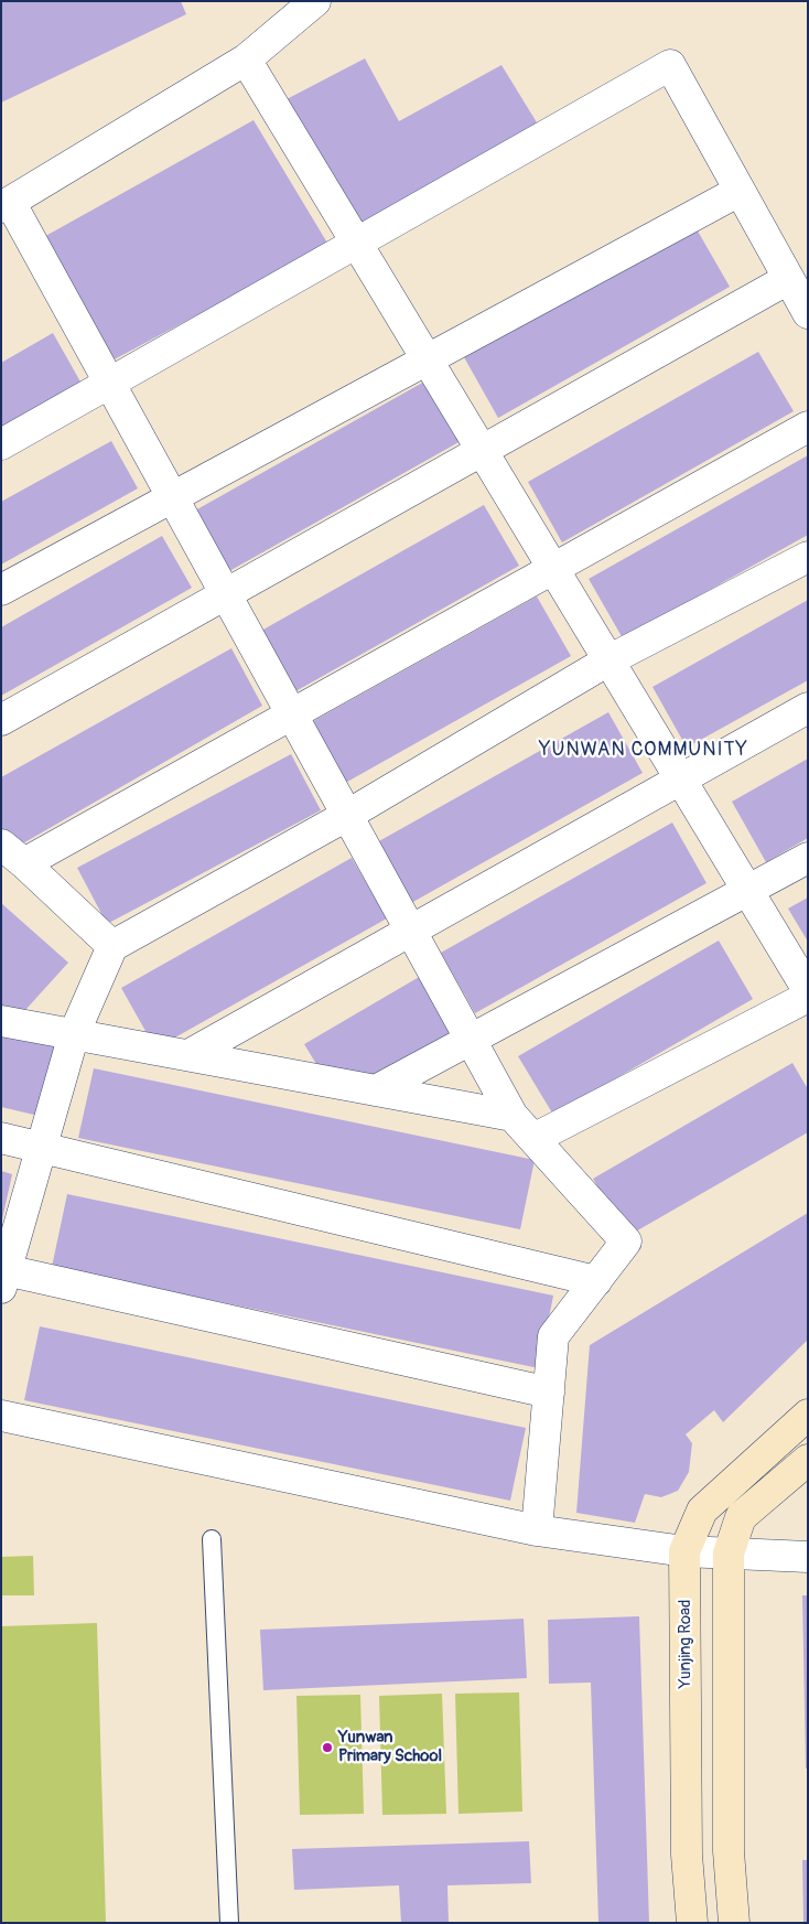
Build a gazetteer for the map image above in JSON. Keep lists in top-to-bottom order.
{
  "streets": {
    "street": ["Yunjing Road"]
  },
  "districts": ["YUNWAN COMMUNITY"],
  "places": ["Yunwan Primary School"]
}
